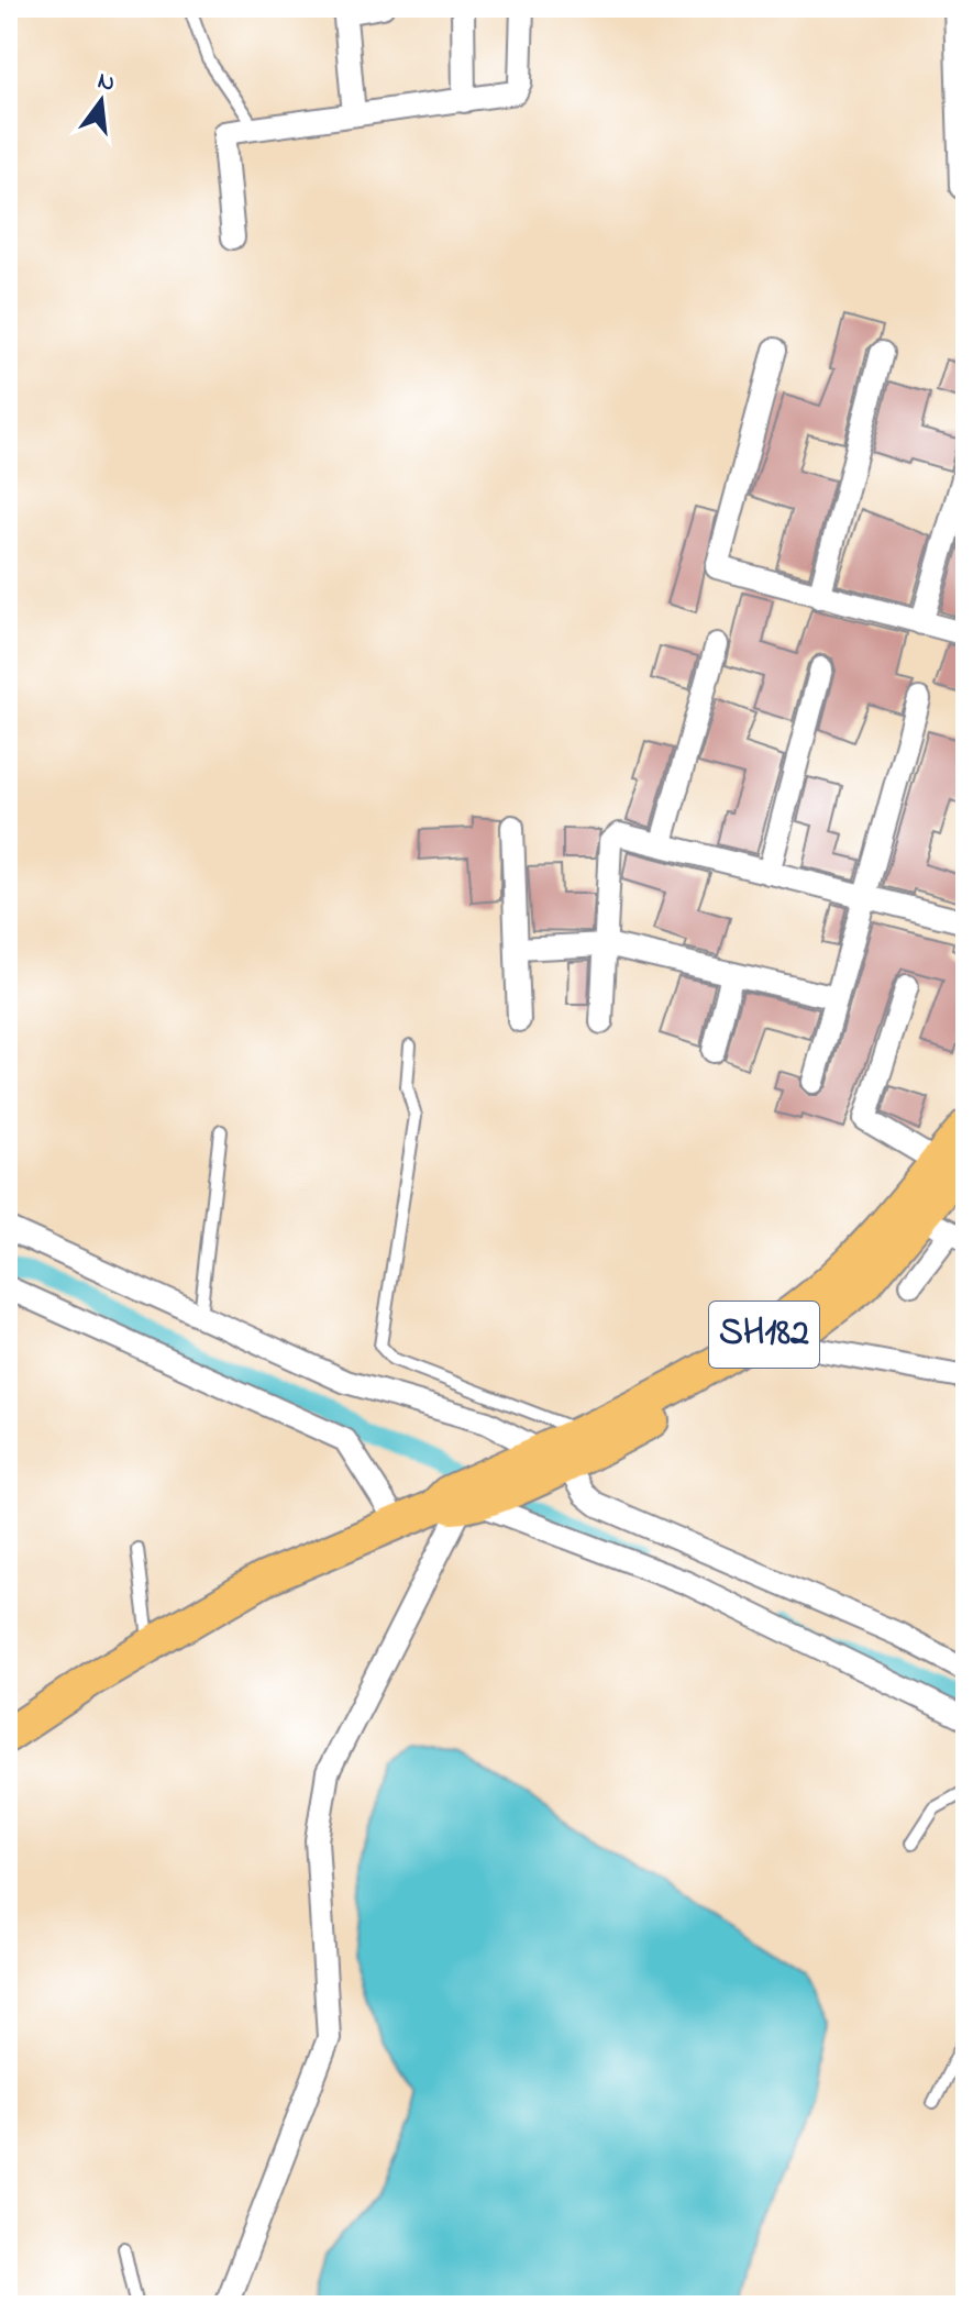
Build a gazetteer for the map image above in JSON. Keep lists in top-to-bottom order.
{
  "streets": {
    "main road": ["SH182"]
  },
  "north": "top"
}
